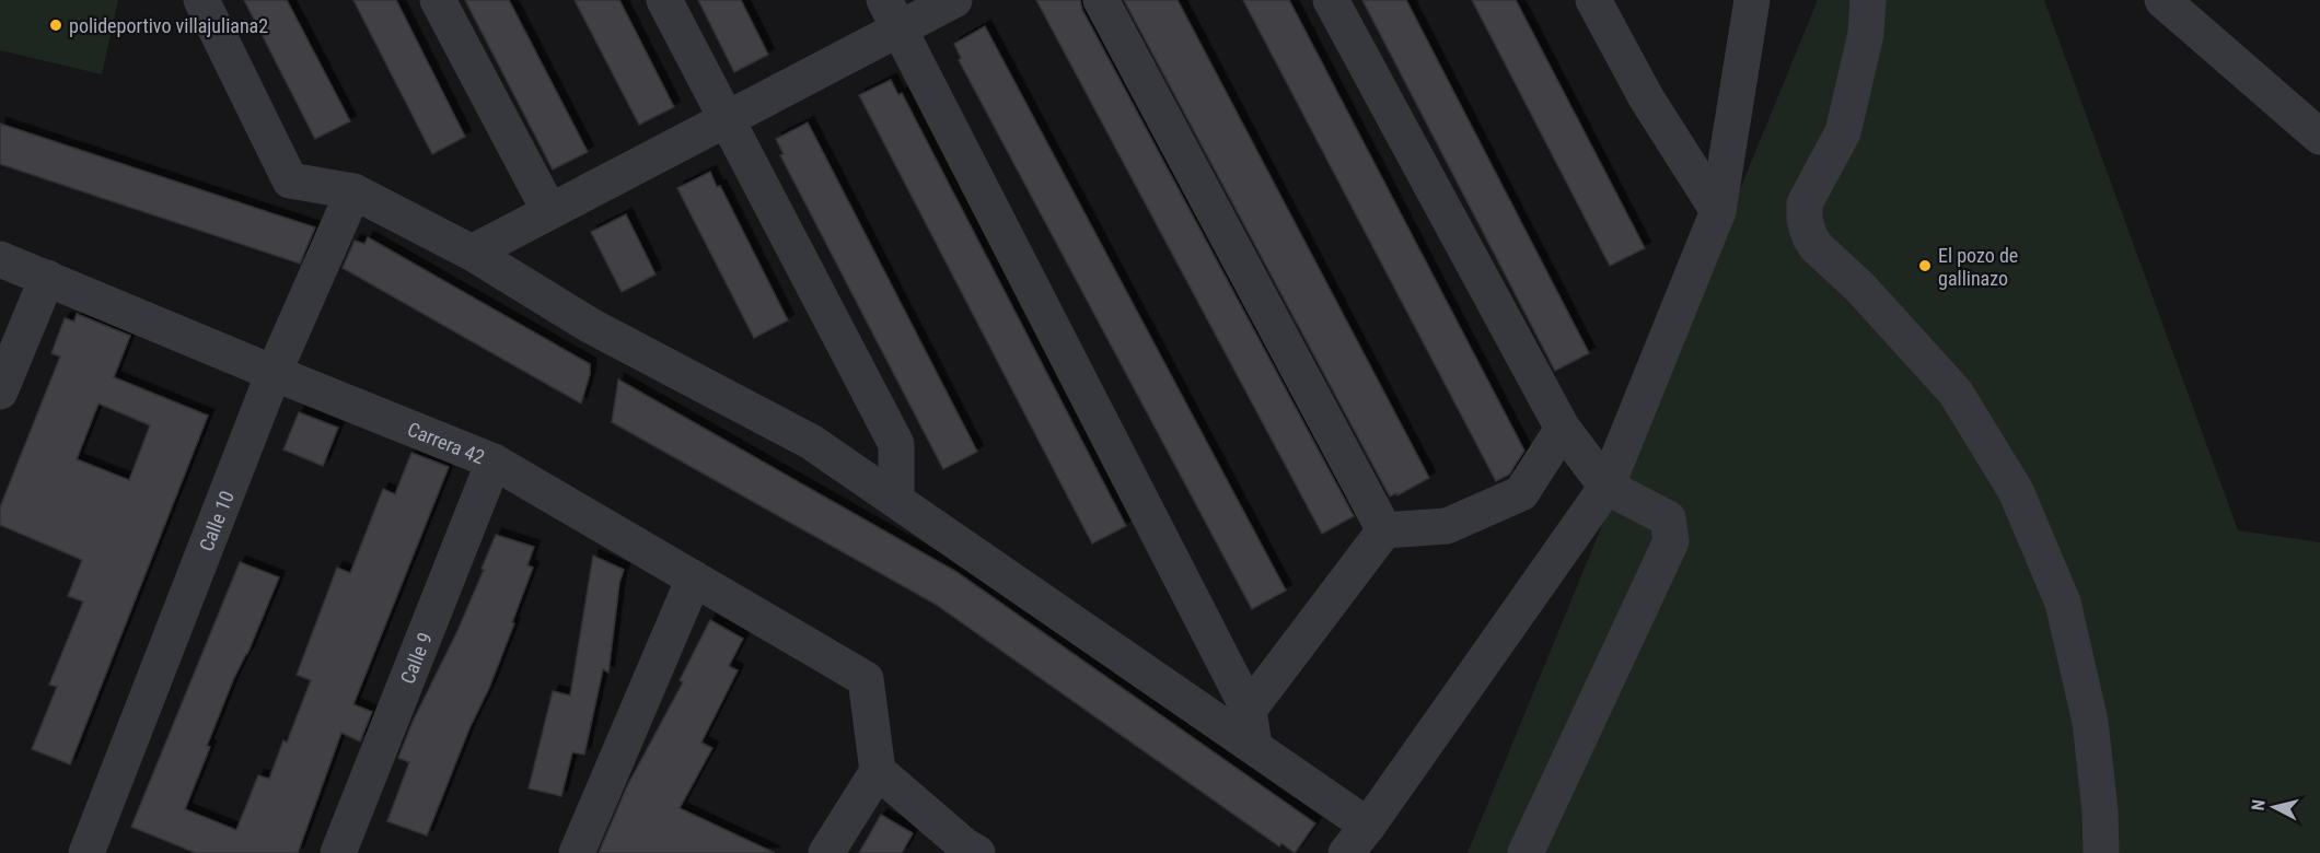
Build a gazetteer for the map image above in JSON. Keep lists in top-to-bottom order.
{
  "streets": {
    "street": ["Carrera 42", "Calle 10", "Calle 9"]
  },
  "crossings": [
    ["Carrera 42", "Calle 10"],
    ["Carrera 42", "Calle 9"]
  ],
  "places": ["polideportivo villajuliana2", "El pozo de gallinazo"],
  "north": "left"
}
